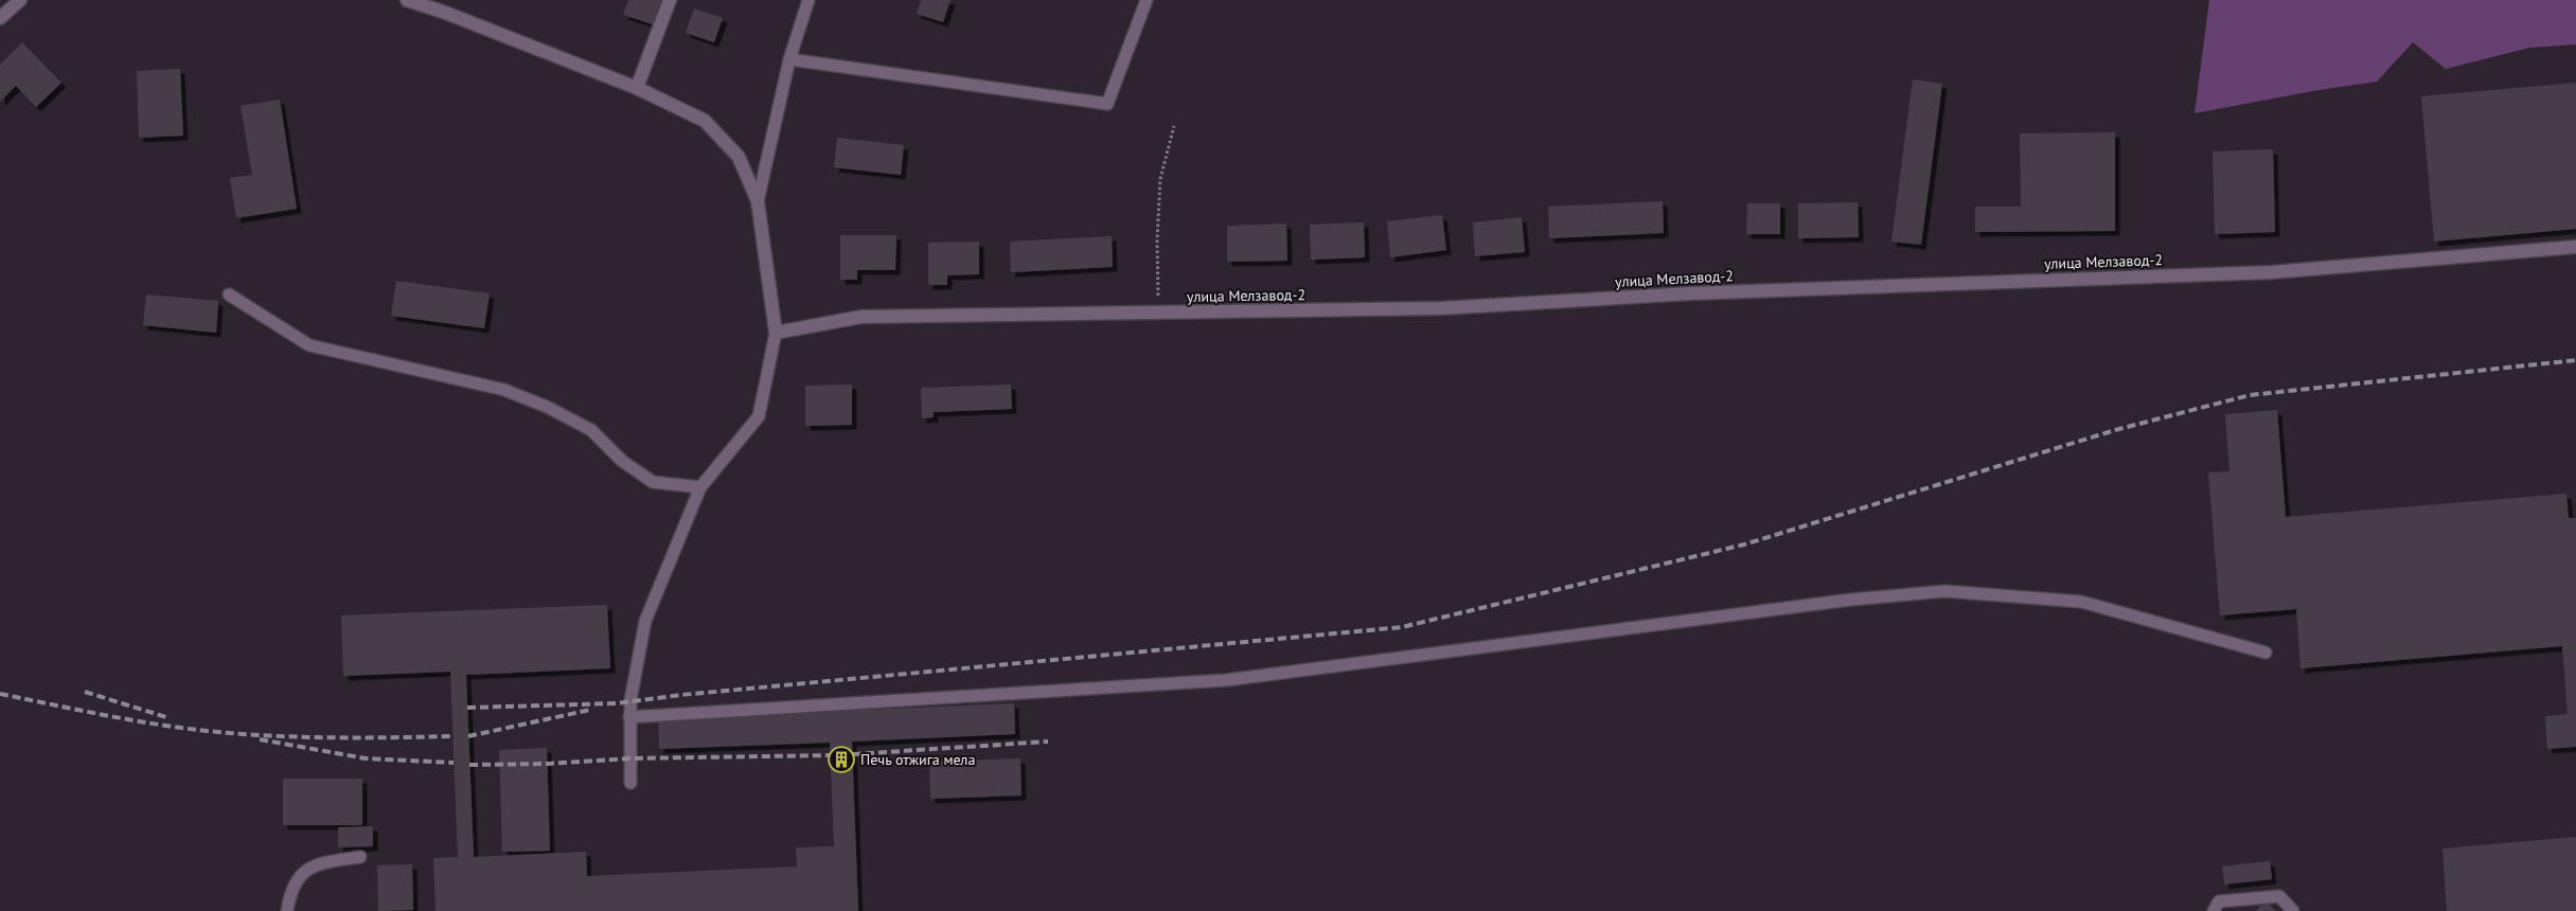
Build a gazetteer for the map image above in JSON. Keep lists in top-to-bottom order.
{
  "streets": {
    "street": ["улица Мелзавод-2"]
  },
  "places": {
    "building": ["Печь отжига мела"]
  }
}
